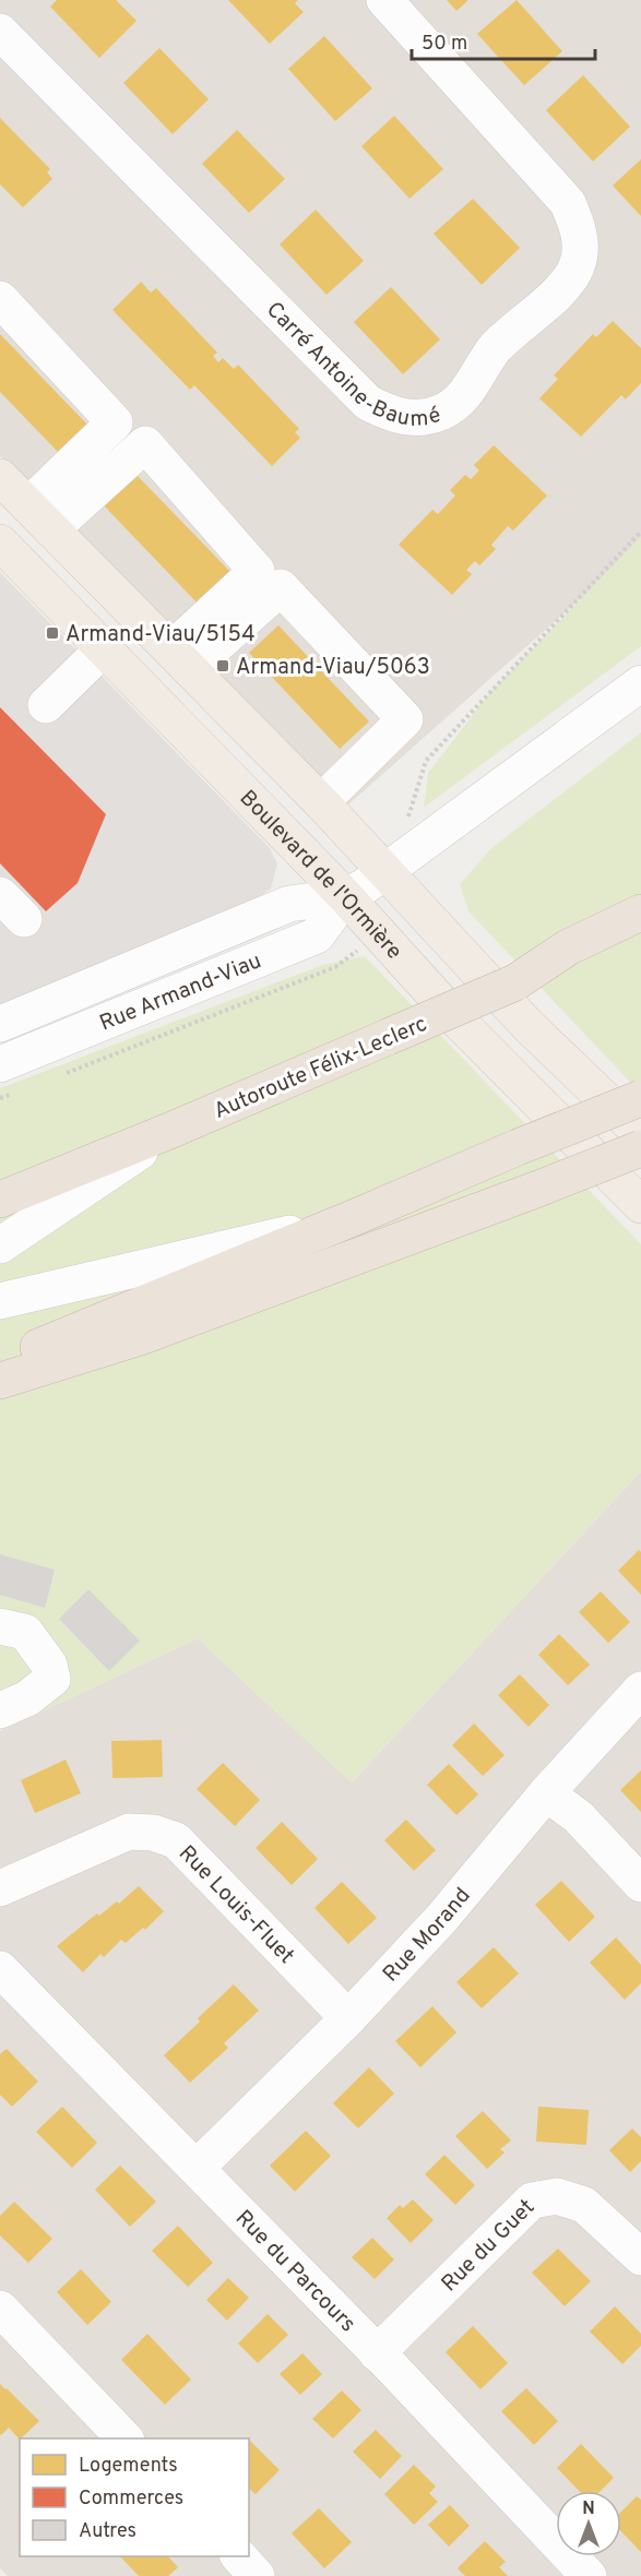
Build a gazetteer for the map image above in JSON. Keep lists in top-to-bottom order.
{
  "streets": {
    "highway": ["Autoroute Félix-Leclerc"],
    "main road": ["Boulevard de l'Ormière"],
    "street": [
      "Carré Antoine-Baumé",
      "Rue Armand-Viau",
      "Rue Louis-Fluet",
      "Rue Morand",
      "Rue du Guet",
      "Rue du Parcours"
    ]
  },
  "crossings": [
    ["Boulevard de l'Ormière", "Rue Armand-Viau"],
    ["Rue Louis-Fluet", "Rue Morand"],
    ["Rue Morand", "Rue du Parcours"],
    ["Rue du Guet", "Rue du Parcours"]
  ],
  "places": {
    "transit": ["Armand-Viau/5154", "Armand-Viau/5063"]
  },
  "legend": ["Logements", "Commerces", "Autres"],
  "scale_bar": "50 m",
  "north": "top"
}
